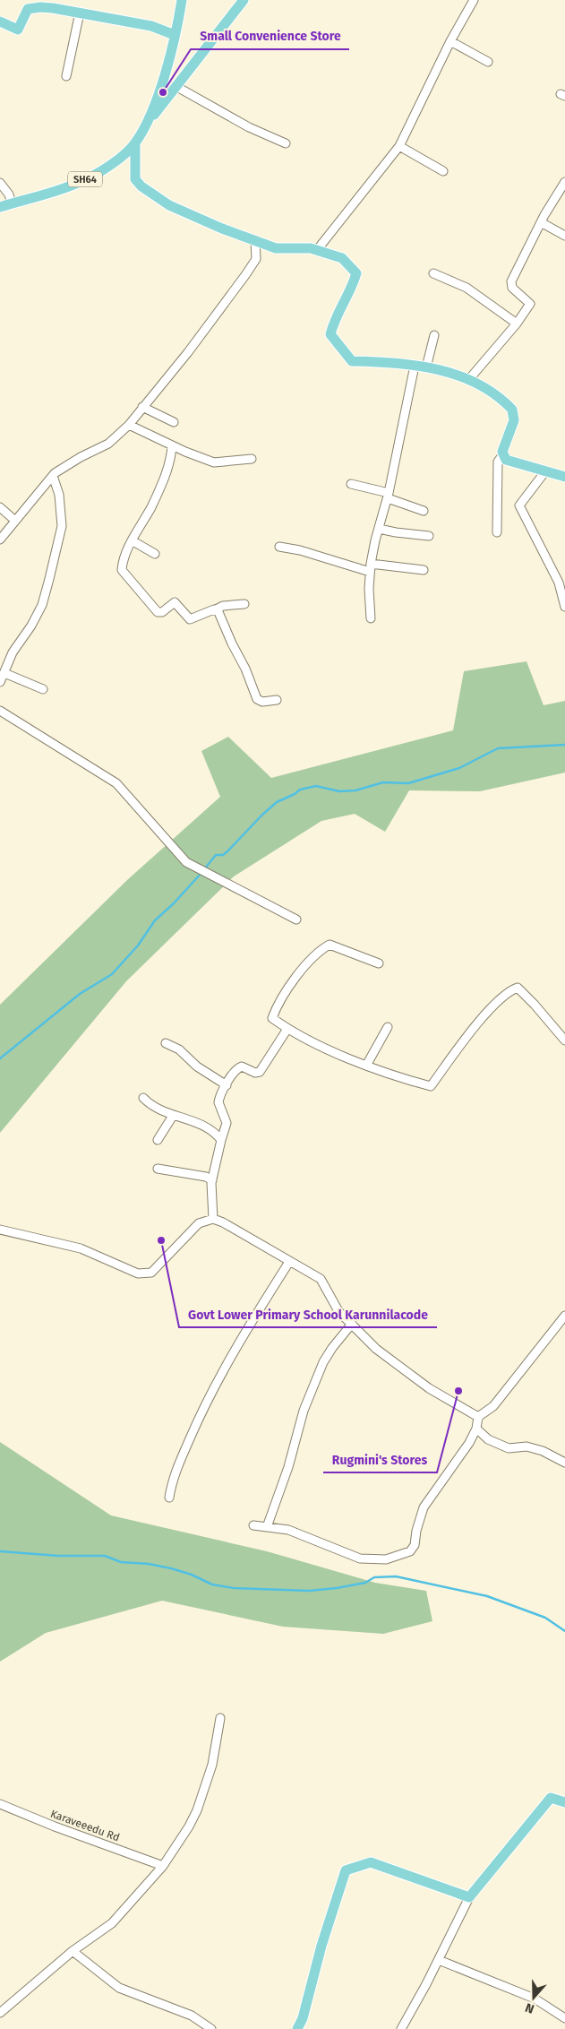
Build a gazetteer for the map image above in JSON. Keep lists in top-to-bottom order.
{
  "streets": {
    "main road": ["SH64"],
    "street": ["Karaveeedu Rd"]
  },
  "places": ["Small Convenience Store", "Govt Lower Primary School Karunnilacode", "Rugmini's Stores"],
  "north": "bottom"
}
